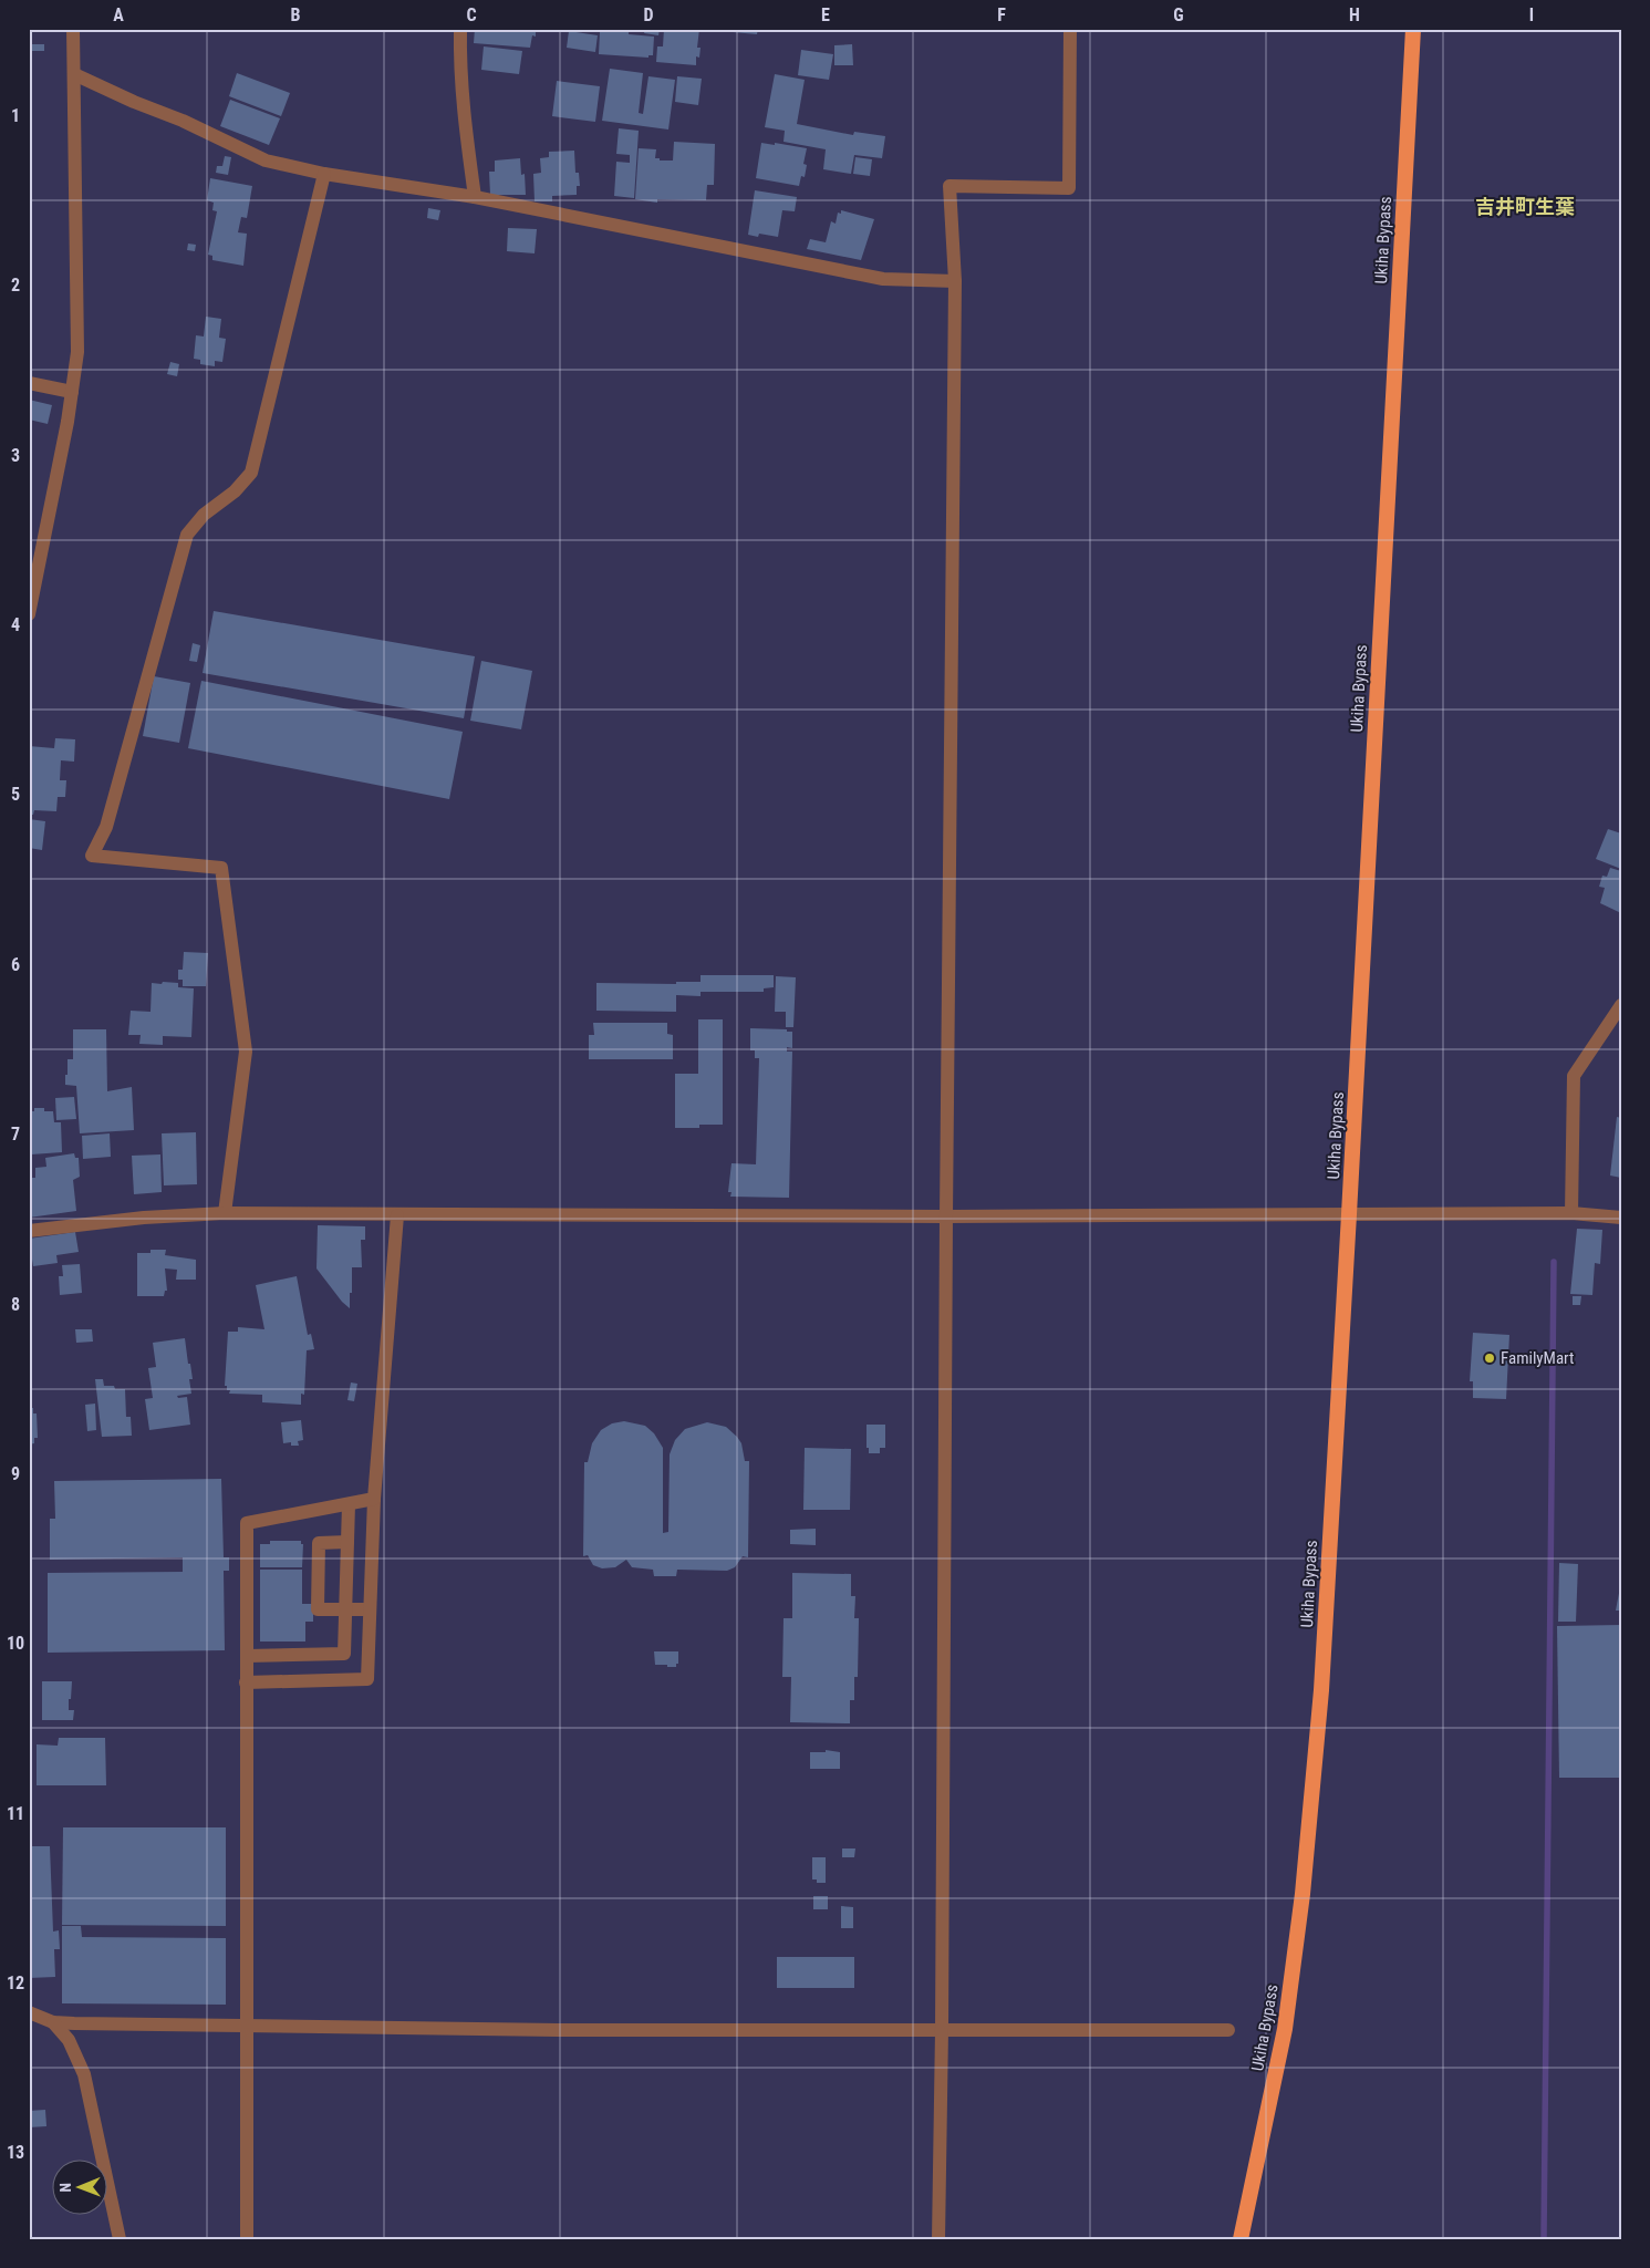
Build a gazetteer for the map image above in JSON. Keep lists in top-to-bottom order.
{
  "streets": {
    "highway": ["Ukiha Bypass"]
  },
  "districts": ["吉井町生葉"],
  "places": ["FamilyMart"],
  "north": "left",
  "grid": {
    "columns": [
      "A",
      "B",
      "C",
      "D",
      "E",
      "F",
      "G",
      "H",
      "I"
    ],
    "rows": [
      "1",
      "2",
      "3",
      "4",
      "5",
      "6",
      "7",
      "8",
      "9",
      "10",
      "11",
      "12",
      "13"
    ]
  }
}
